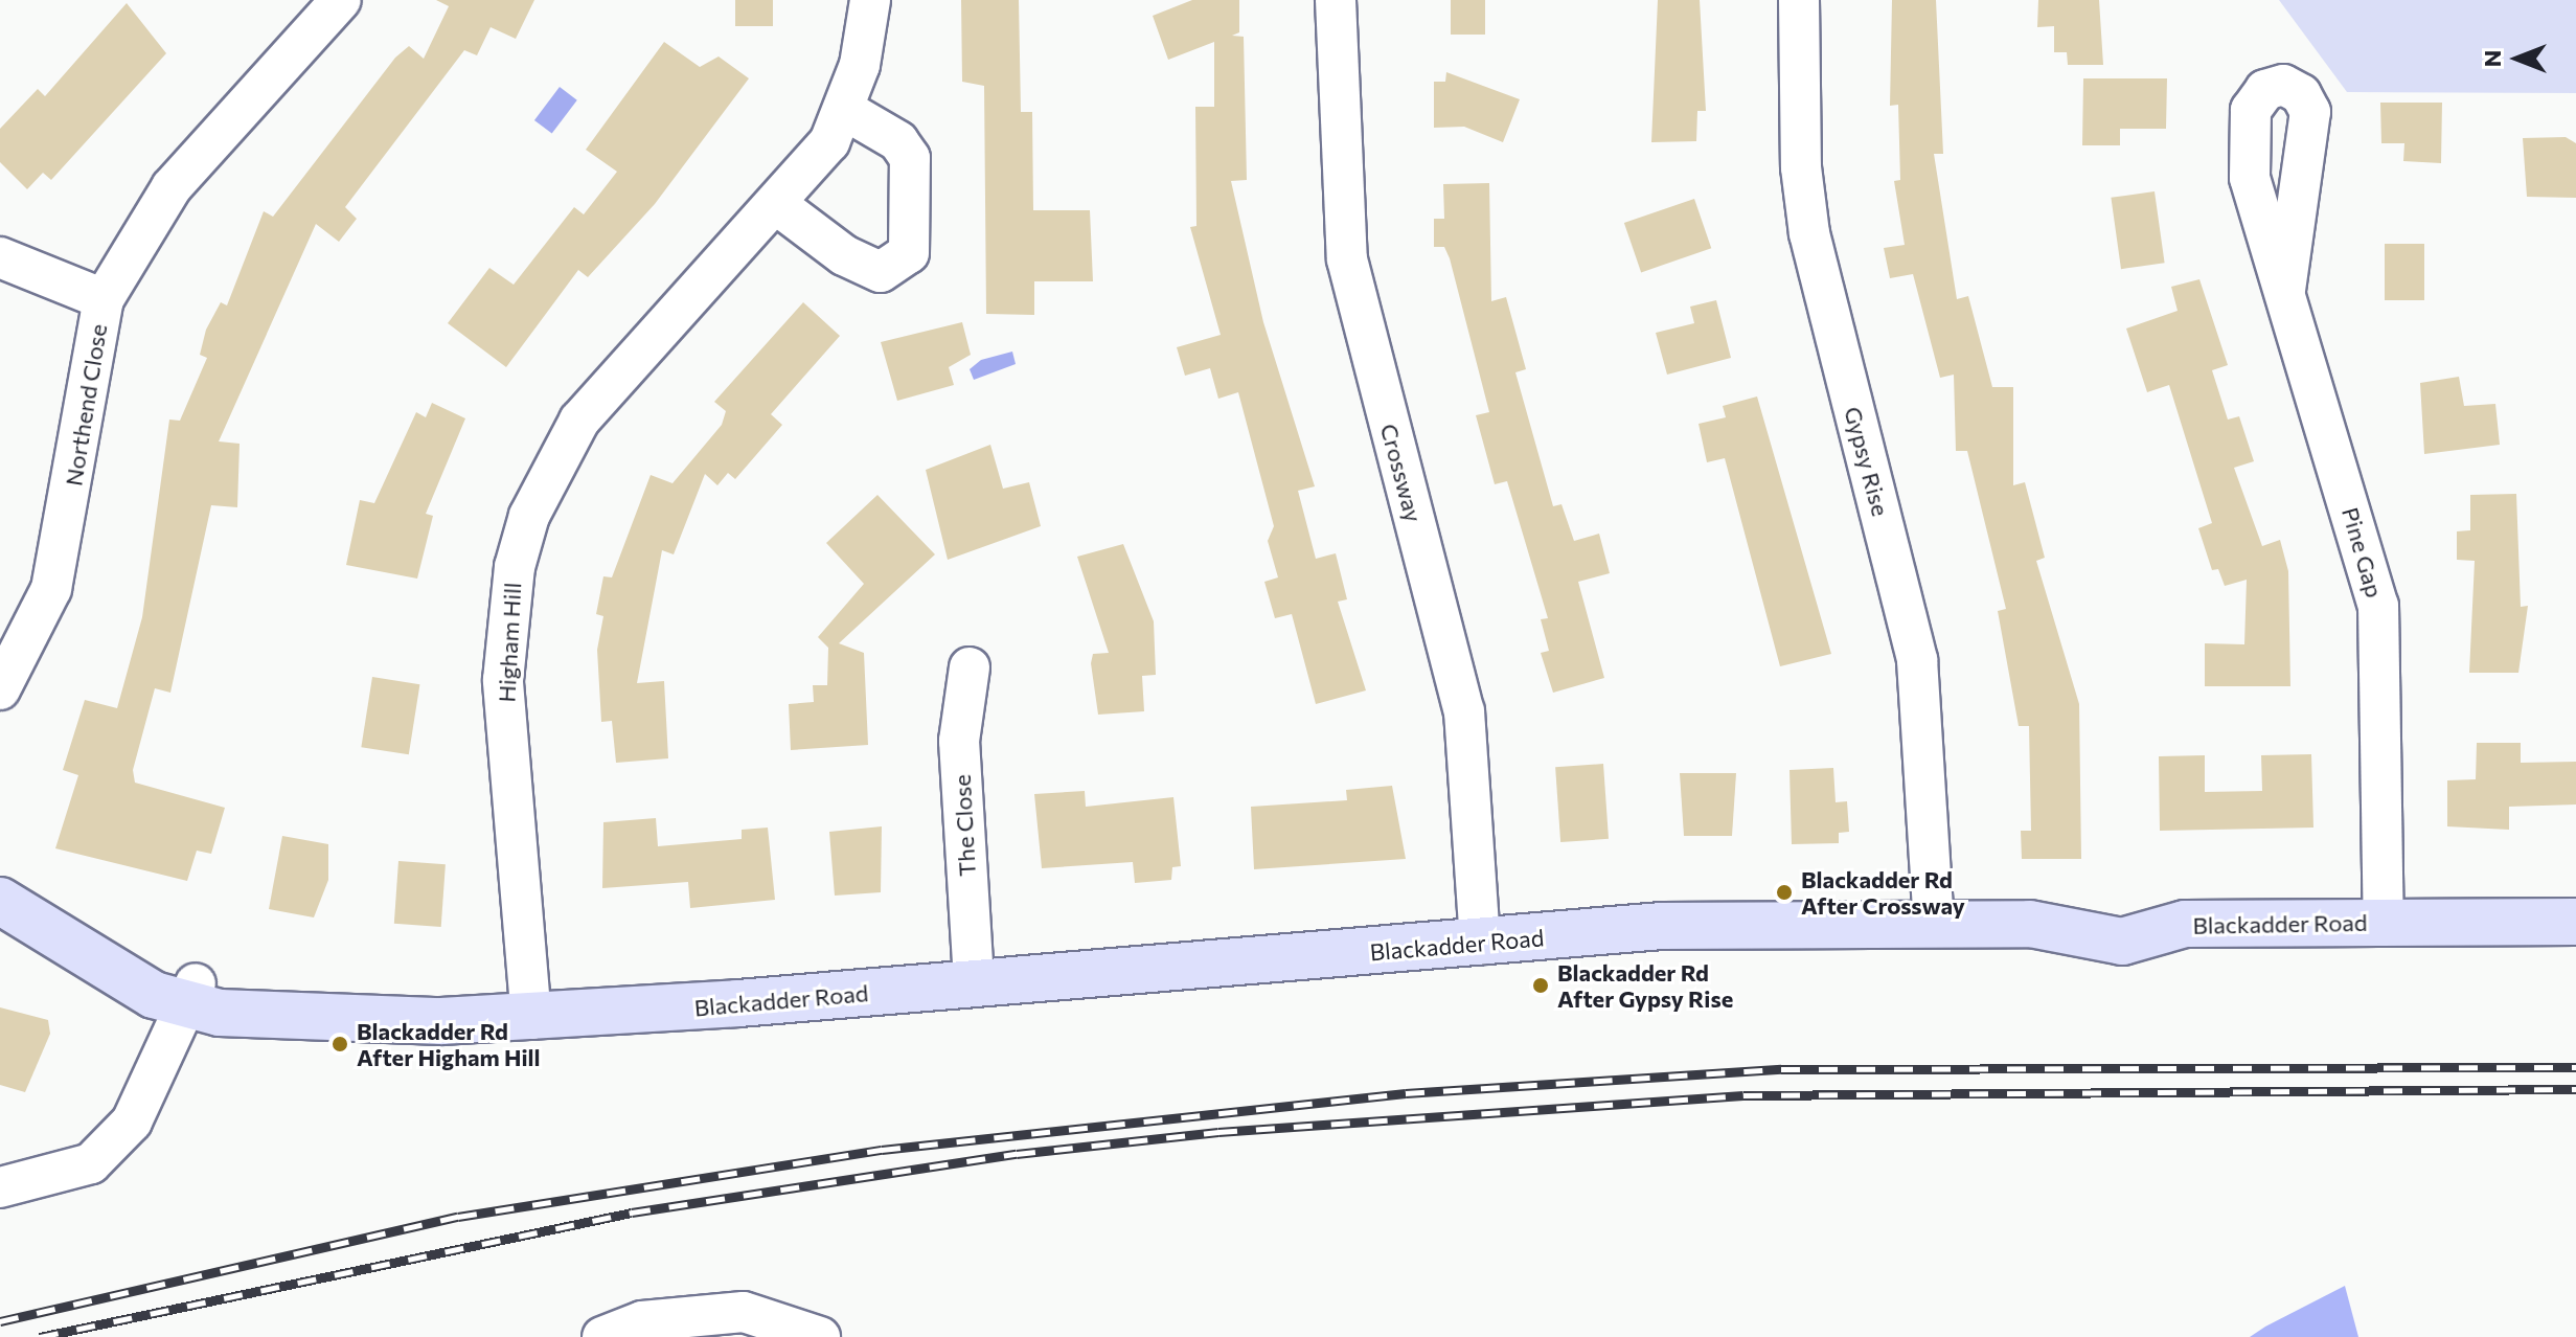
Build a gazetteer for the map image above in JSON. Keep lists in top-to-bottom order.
{
  "streets": {
    "street": [
      "Northend Close",
      "Gypsy Rise",
      "Crossway",
      "Pine Gap",
      "Higham Hill",
      "The Close",
      "Blackadder Road"
    ]
  },
  "crossings": [
    ["Gypsy Rise", "Blackadder Road"],
    ["Crossway", "Blackadder Road"],
    ["Pine Gap", "Blackadder Road"],
    ["Higham Hill", "Blackadder Road"],
    ["The Close", "Blackadder Road"]
  ],
  "places": ["Blackadder Rd After Crossway", "Blackadder Rd After Gypsy Rise", "Blackadder Rd After Higham Hill"],
  "north": "left"
}
